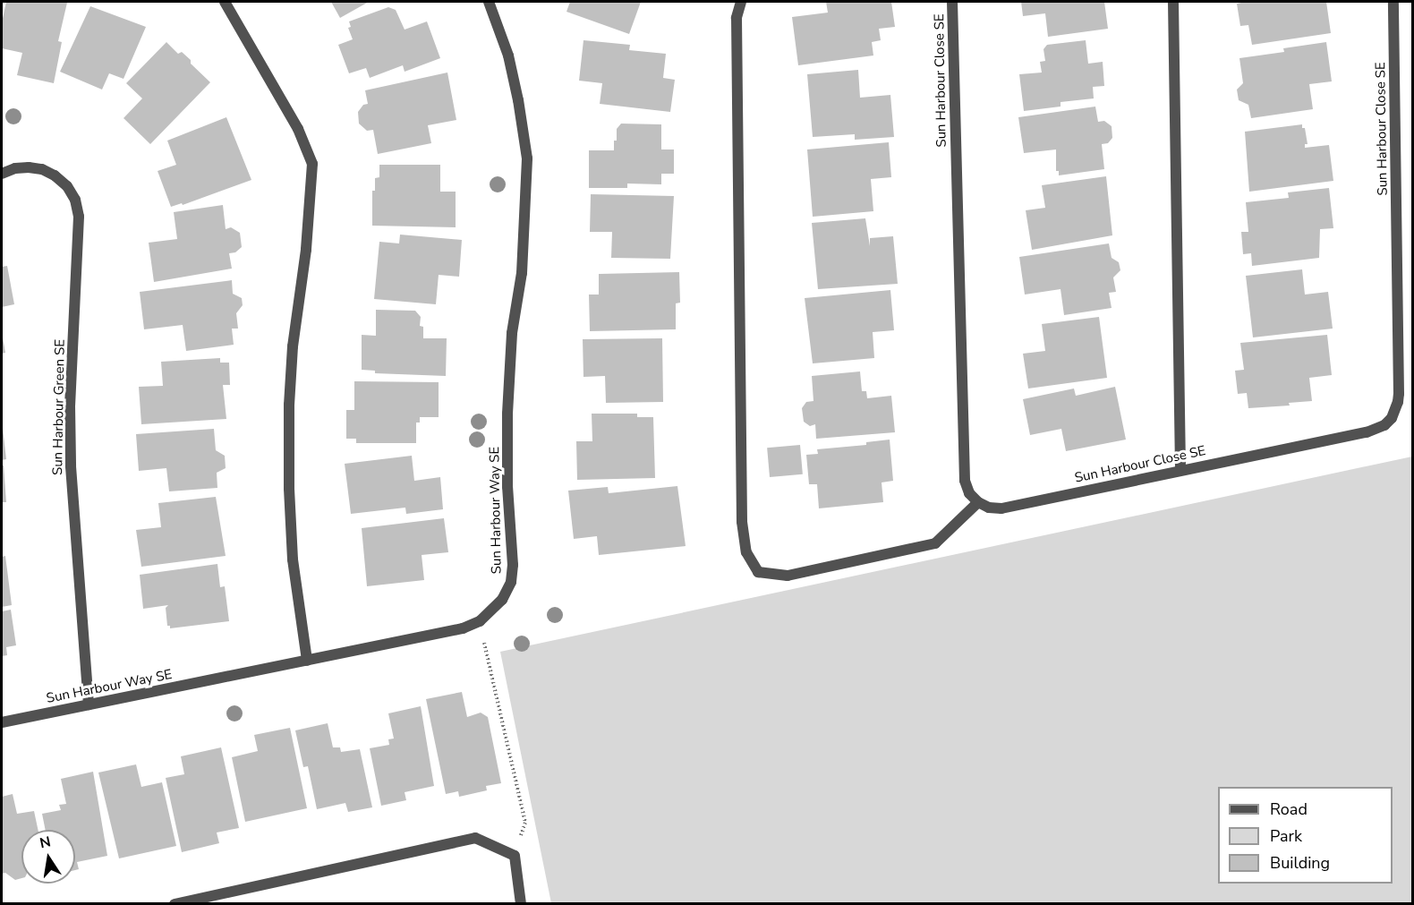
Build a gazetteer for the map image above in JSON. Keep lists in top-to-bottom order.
{
  "streets": {
    "street": ["Sun Harbour Close SE", "Sun Harbour Green SE", "Sun Harbour Way SE"]
  },
  "crossings": [
    ["Sun Harbour Green SE", "Sun Harbour Way SE"]
  ],
  "legend": ["Road", "Park", "Building"],
  "north": "top"
}
